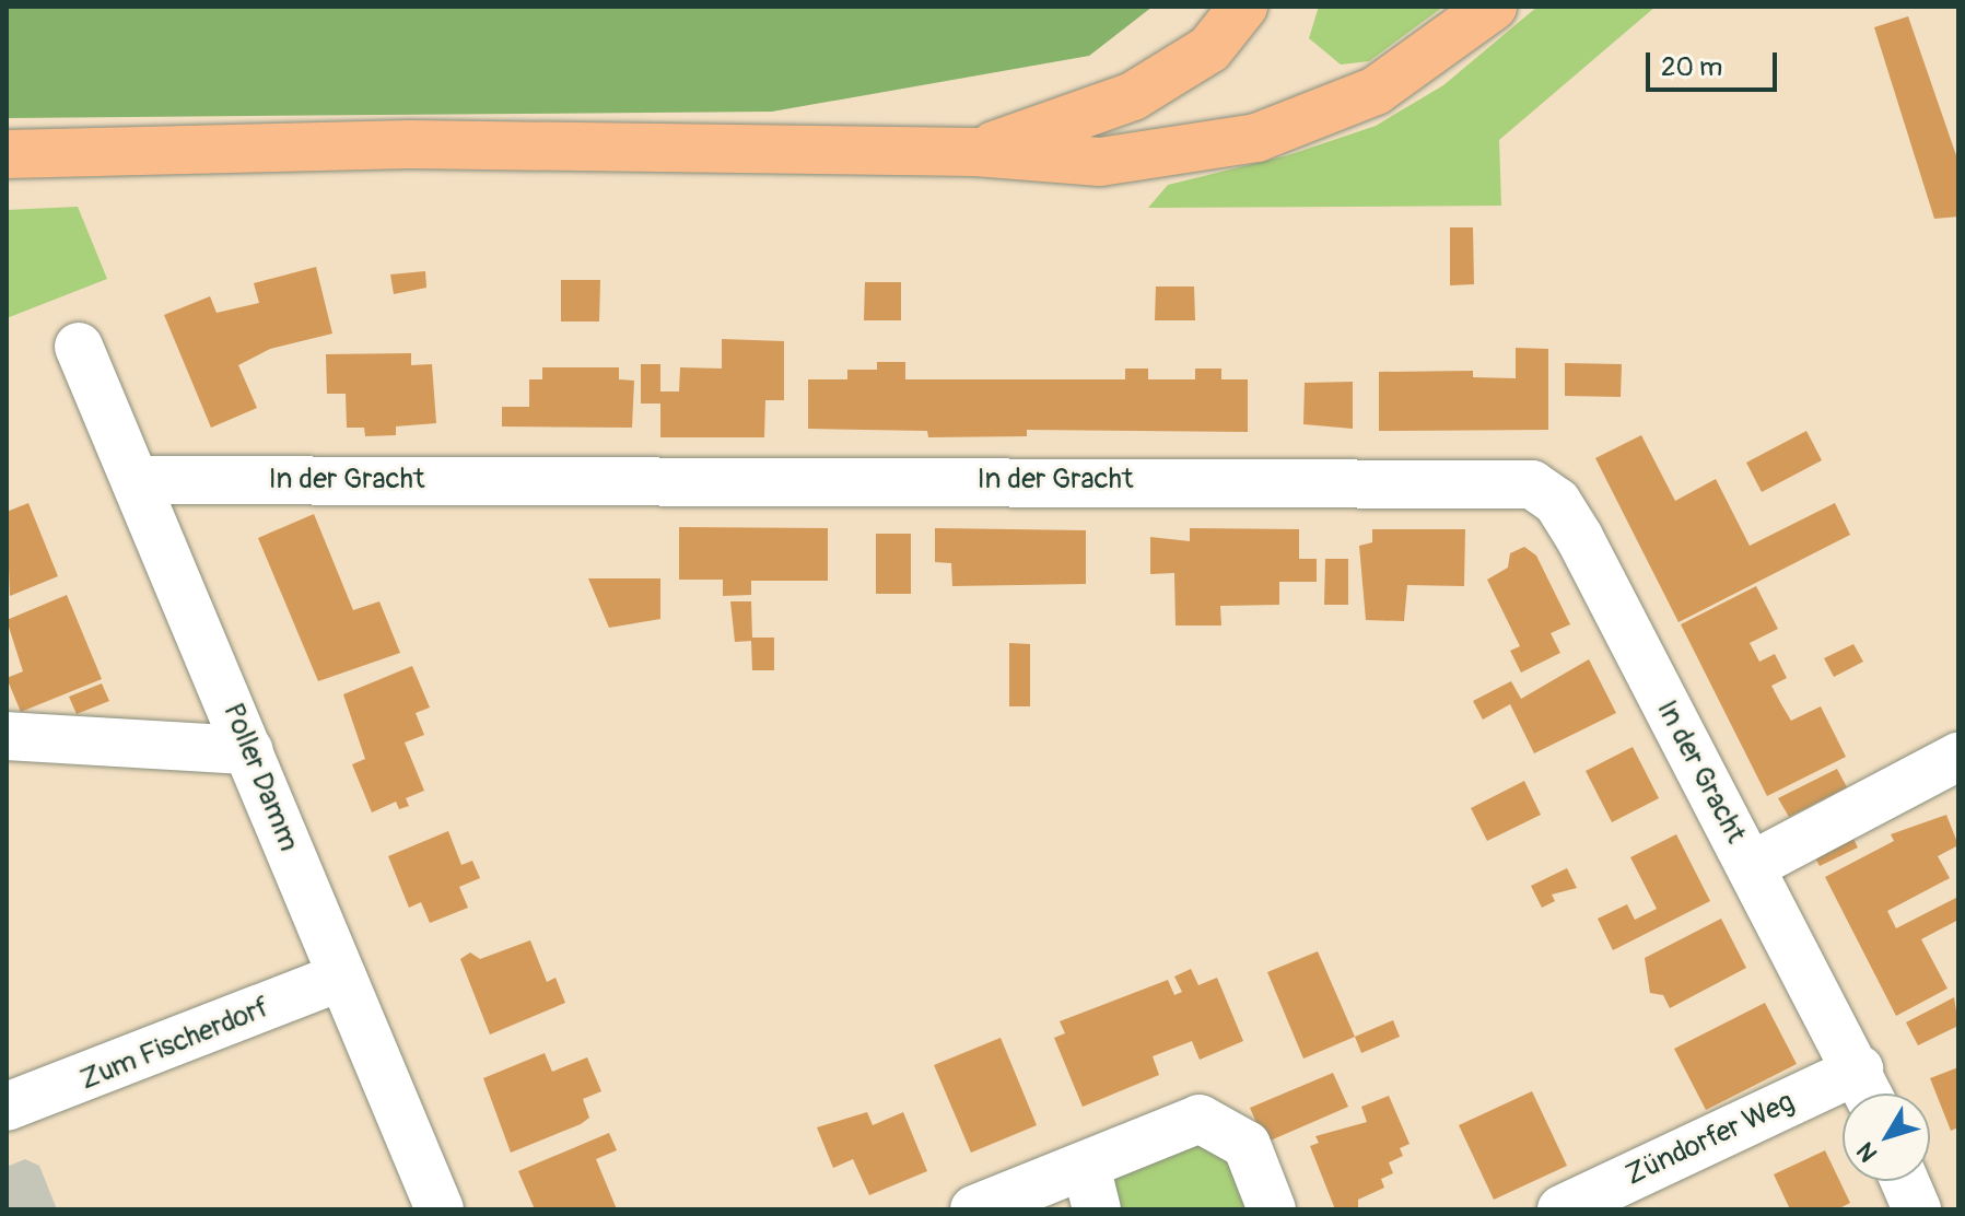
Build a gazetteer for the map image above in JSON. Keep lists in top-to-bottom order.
{
  "streets": {
    "street": [
      "In der Gracht",
      "Poller Damm",
      "Zum Fischerdorf",
      "Zündorfer Weg"
    ]
  },
  "crossings": [
    ["In der Gracht", "Poller Damm"],
    ["In der Gracht", "Zündorfer Weg"],
    ["Poller Damm", "Zum Fischerdorf"]
  ],
  "scale_bar": "20 m",
  "north": "bottom left"
}
